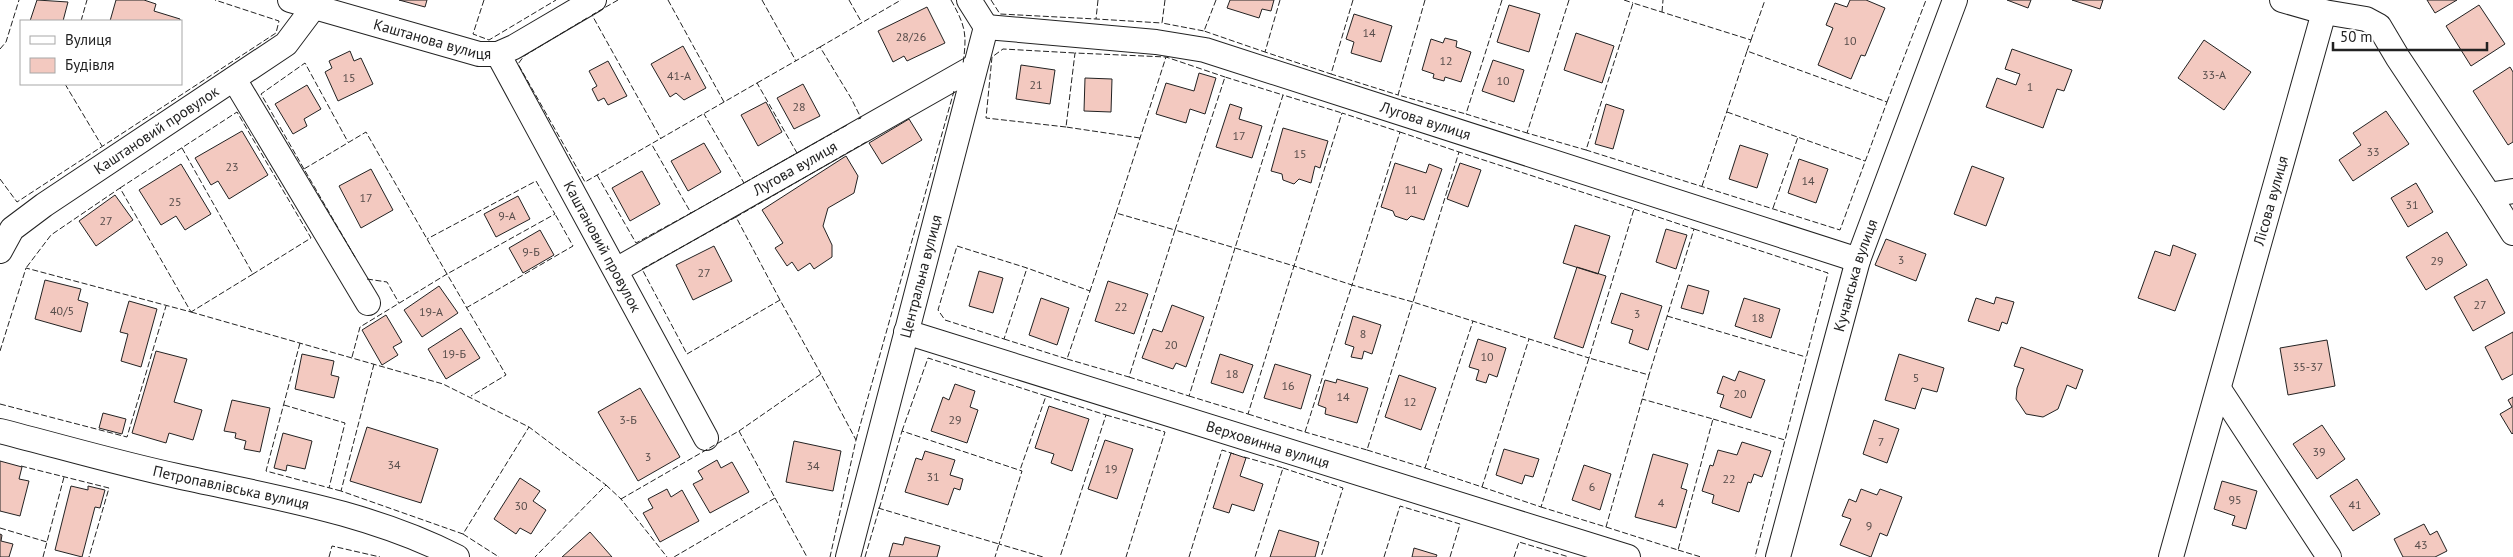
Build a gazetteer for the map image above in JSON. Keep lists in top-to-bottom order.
{
  "streets": {
    "street": [
      "Каштанова вулиця",
      "Лугова вулиця",
      "Каштановий провулок",
      "Лісова вулиця",
      "Кучанська вулиця",
      "Центральна вулиця",
      "Верховинна вулиця",
      "Петропавлівська вулиця"
    ]
  },
  "crossings": [
    ["Каштанова вулиця", "Каштановий провулок"],
    ["Лугова вулиця", "Каштановий провулок"],
    ["Лугова вулиця", "Кучанська вулиця"],
    ["Лугова вулиця", "Центральна вулиця"],
    ["Центральна вулиця", "Верховинна вулиця"]
  ],
  "house_numbers": [
    "14",
    "28/26",
    "10",
    "12",
    "33-А",
    "41-А",
    "15",
    "10",
    "21",
    "1",
    "28",
    "17",
    "33",
    "15",
    "23",
    "14",
    "11",
    "17",
    "25",
    "31",
    "9-А",
    "27",
    "9-Б",
    "3",
    "29",
    "27",
    "27",
    "22",
    "40/5",
    "19-А",
    "3",
    "18",
    "8",
    "20",
    "19-Б",
    "10",
    "35-37",
    "18",
    "5",
    "16",
    "20",
    "14",
    "12",
    "3-Б",
    "29",
    "7",
    "39",
    "3",
    "34",
    "34",
    "19",
    "31",
    "22",
    "6",
    "95",
    "4",
    "41",
    "30",
    "9",
    "43"
  ],
  "legend": ["Вулиця", "Будівля"],
  "scale_bar": "50 m"
}
